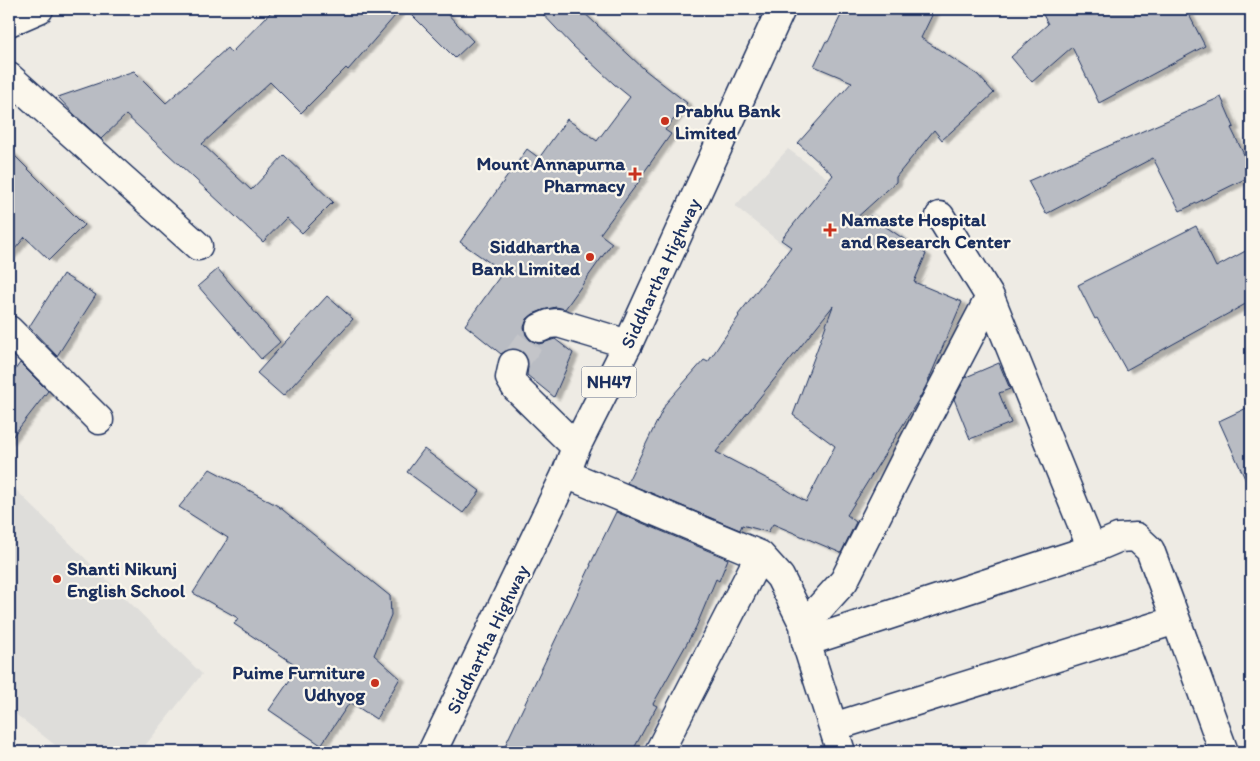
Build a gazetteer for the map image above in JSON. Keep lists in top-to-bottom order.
{
  "streets": {
    "main road": ["Siddhartha Highway", "NH47"]
  },
  "places": {
    "other": [
      "Prabhu Bank Limited",
      "Siddhartha Bank Limited",
      "Shanti Nikunj English School",
      "Puime Furniture Udhyog"
    ],
    "health": ["Mount Annapurna Pharmacy", "Namaste Hospital and Research Center"]
  }
}
